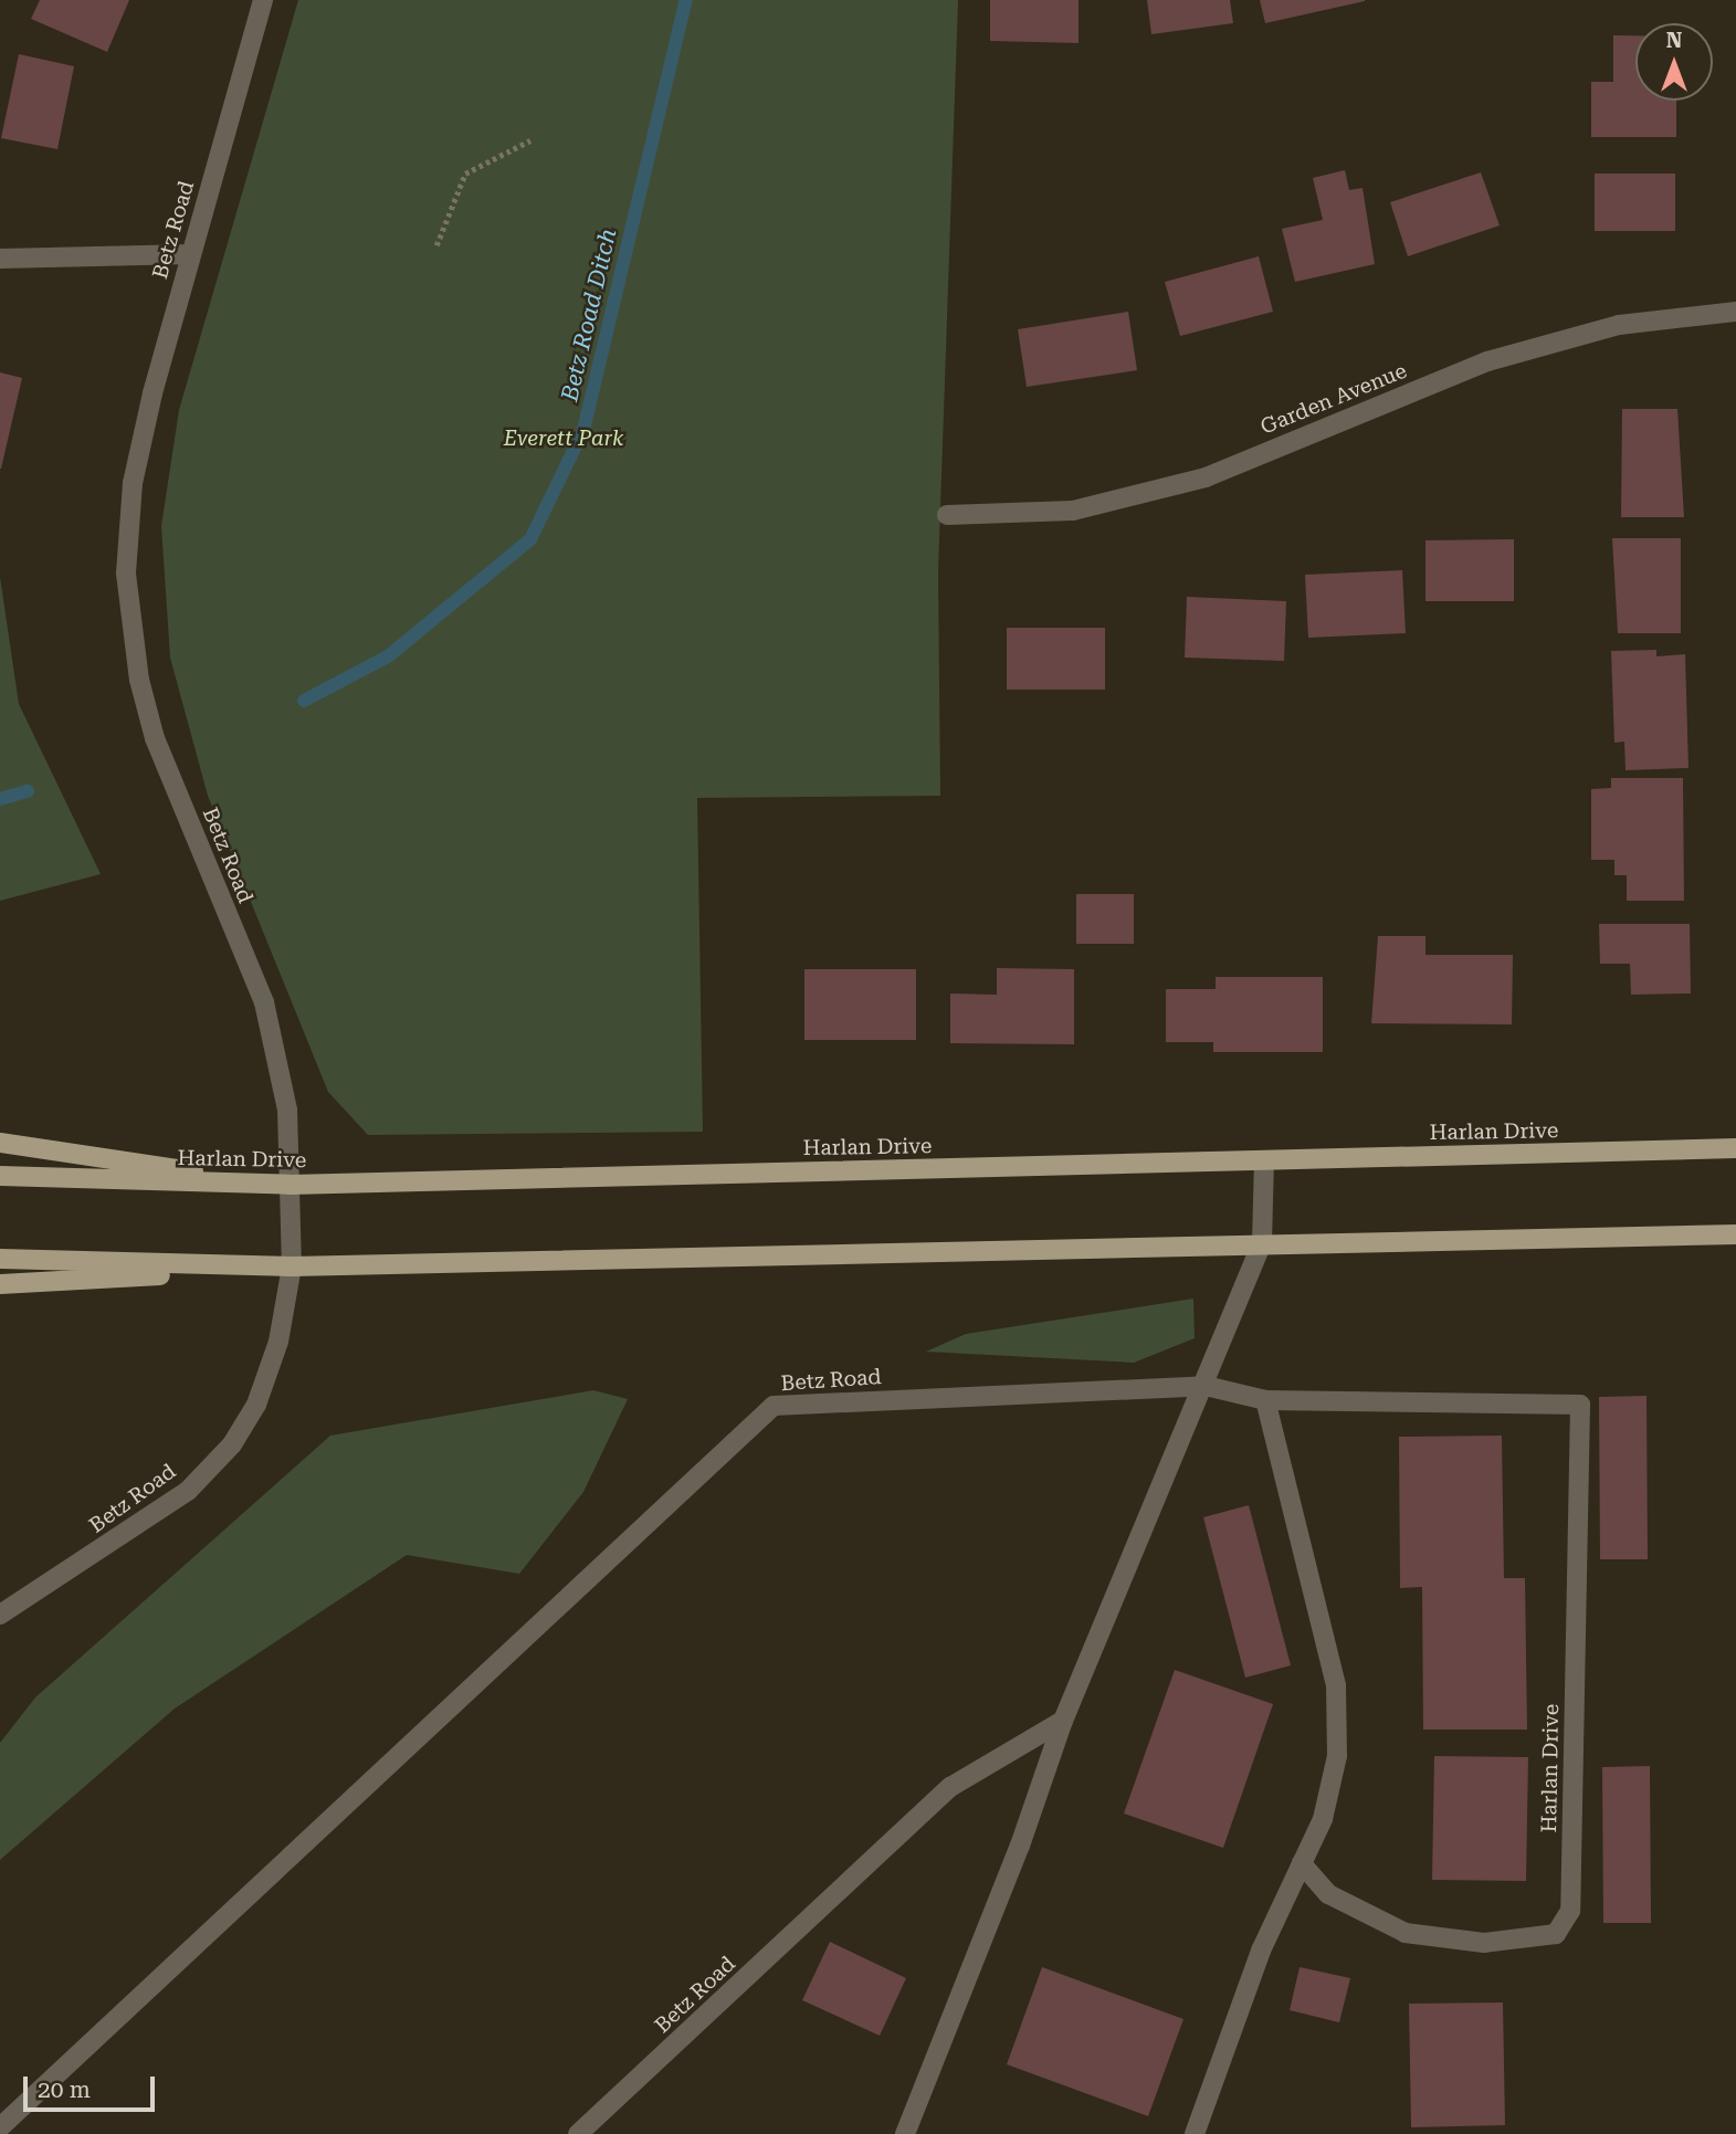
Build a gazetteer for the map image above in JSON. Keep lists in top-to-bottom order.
{
  "streets": {
    "main road": ["Harlan Drive"],
    "street": ["Betz Road", "Garden Avenue"]
  },
  "crossings": [
    ["Betz Road", "Harlan Drive"]
  ],
  "water": ["Betz Road Ditch"],
  "parks": ["Everett Park"],
  "scale_bar": "20 m",
  "north": "top"
}
